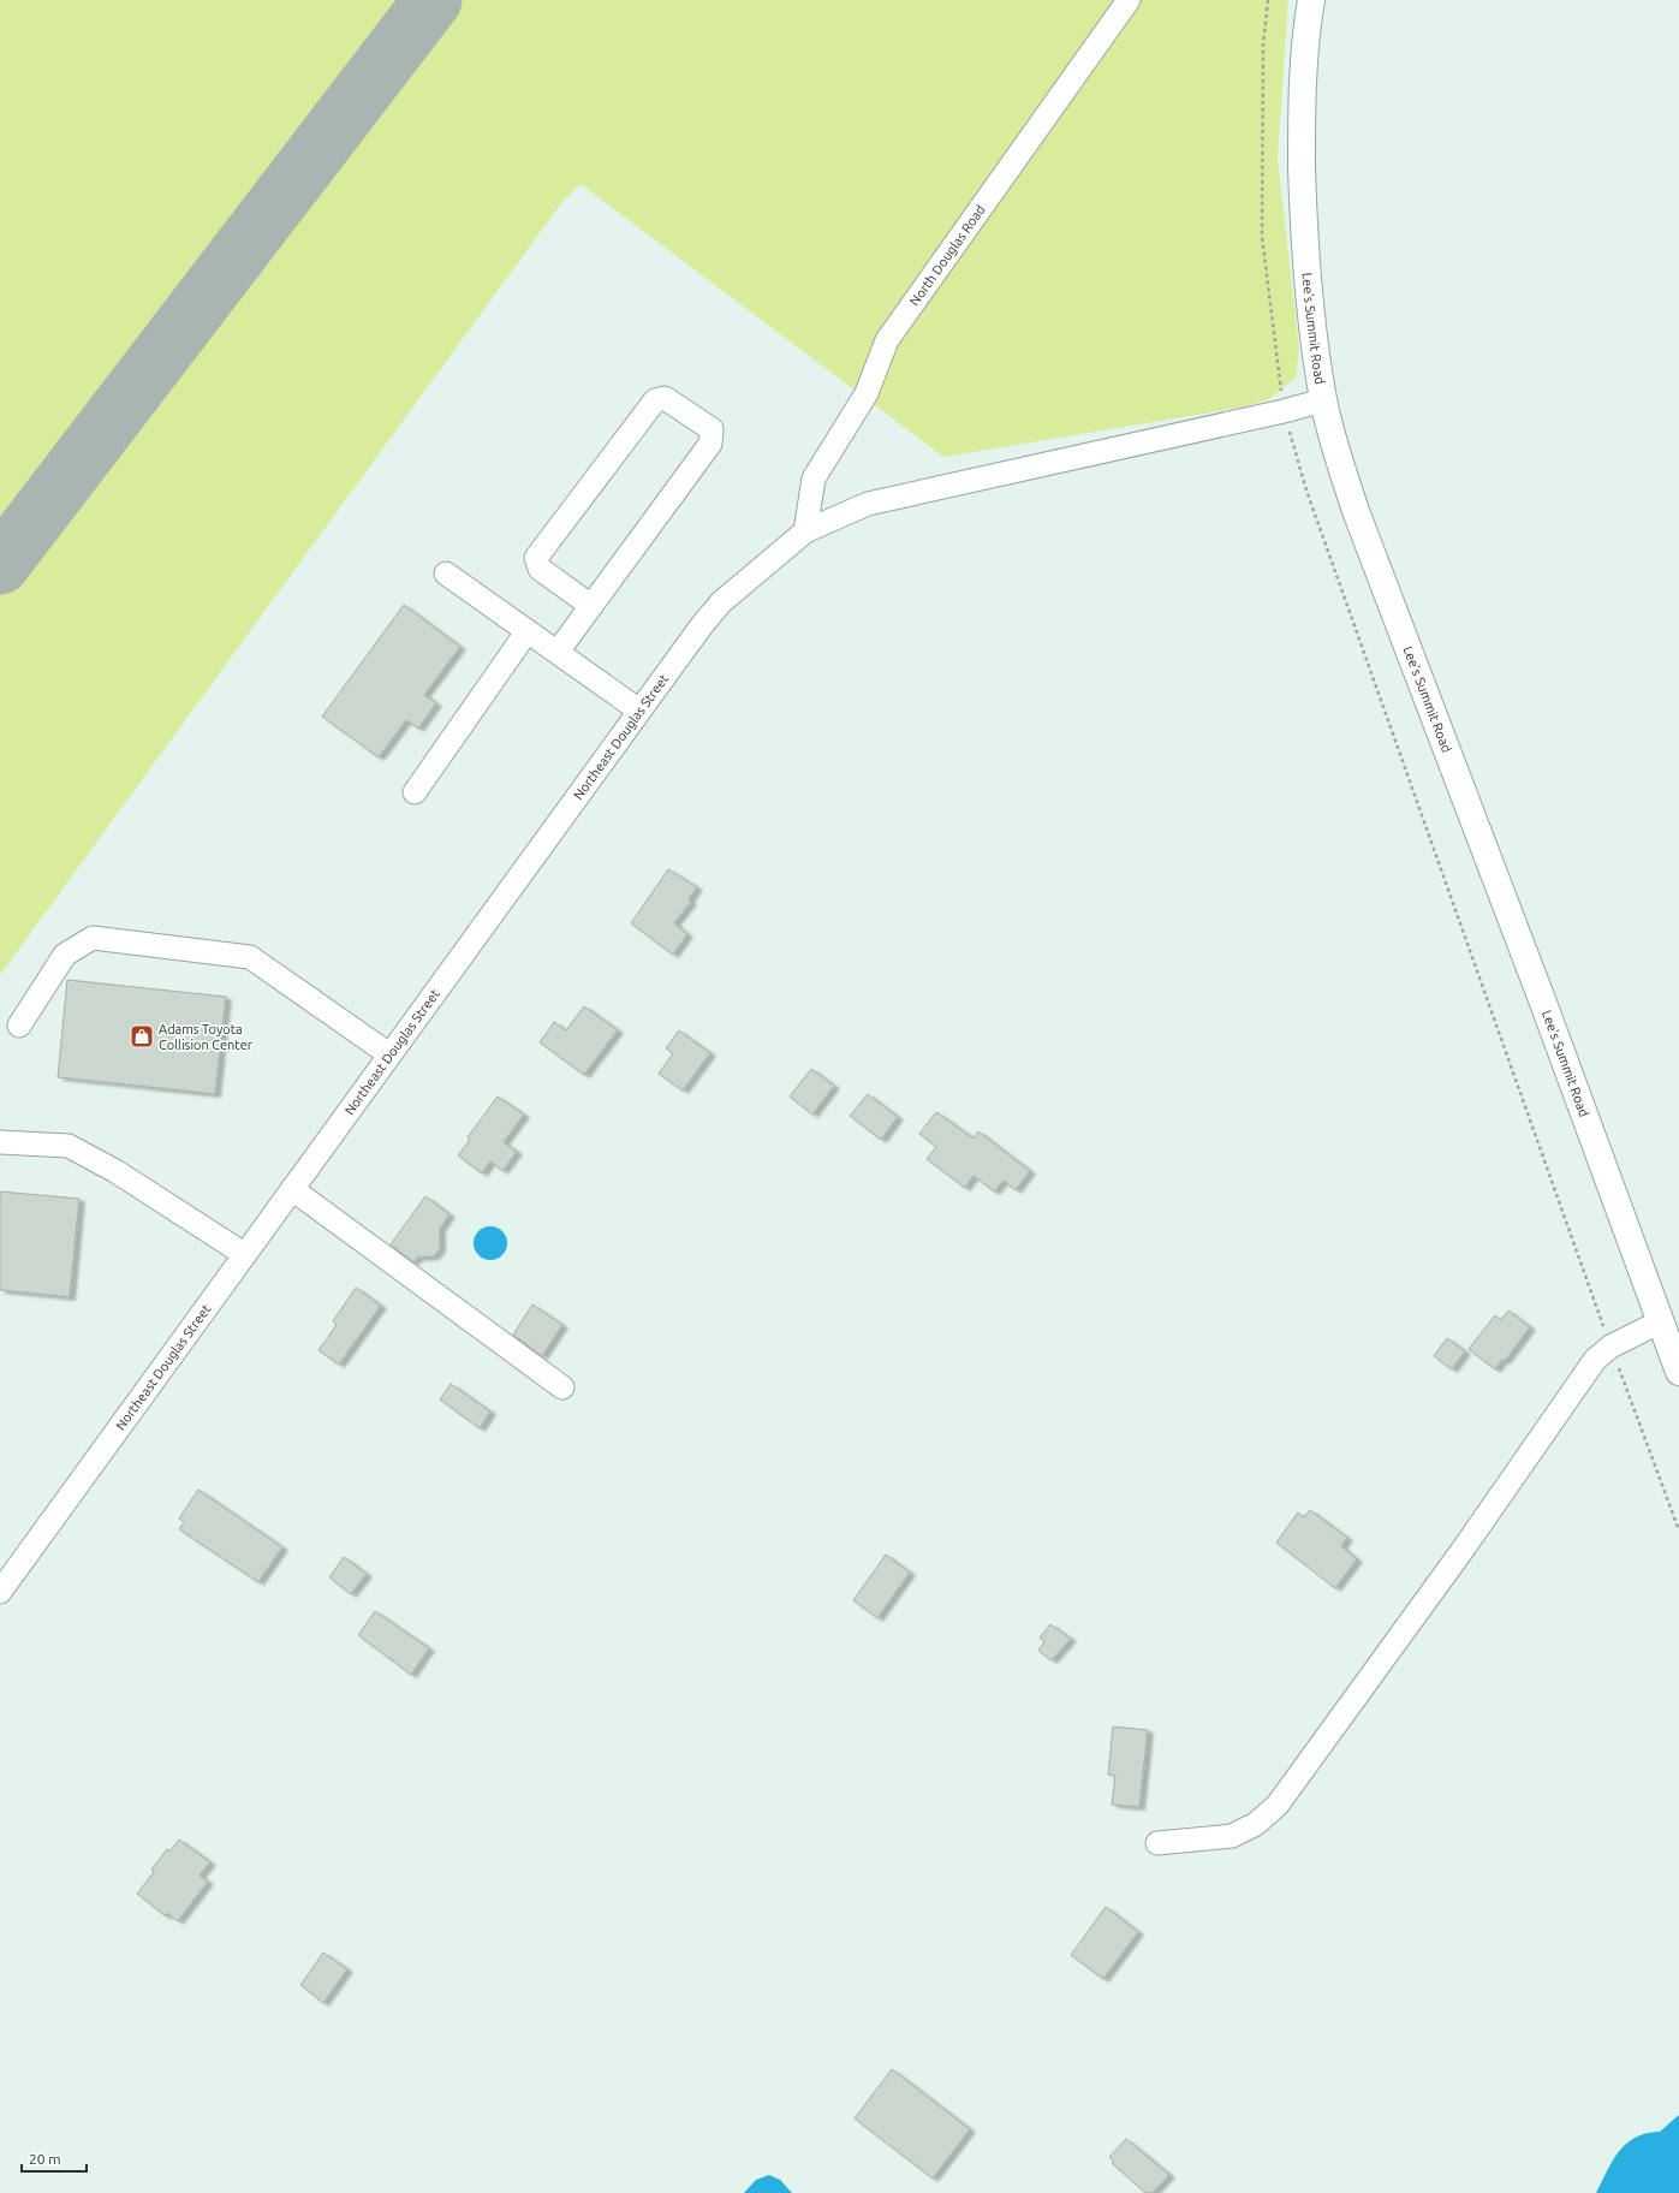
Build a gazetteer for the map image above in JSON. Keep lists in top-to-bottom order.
{
  "streets": {
    "main road": ["Lee's Summit Road"],
    "street": ["North Douglas Road", "Northeast Douglas Street"]
  },
  "crossings": [
    ["North Douglas Road", "Northeast Douglas Street"],
    ["Lee's Summit Road", "Northeast Douglas Street"]
  ],
  "places": {
    "shop": ["Adams Toyota Collision Center"]
  },
  "scale_bar": "20 m"
}
